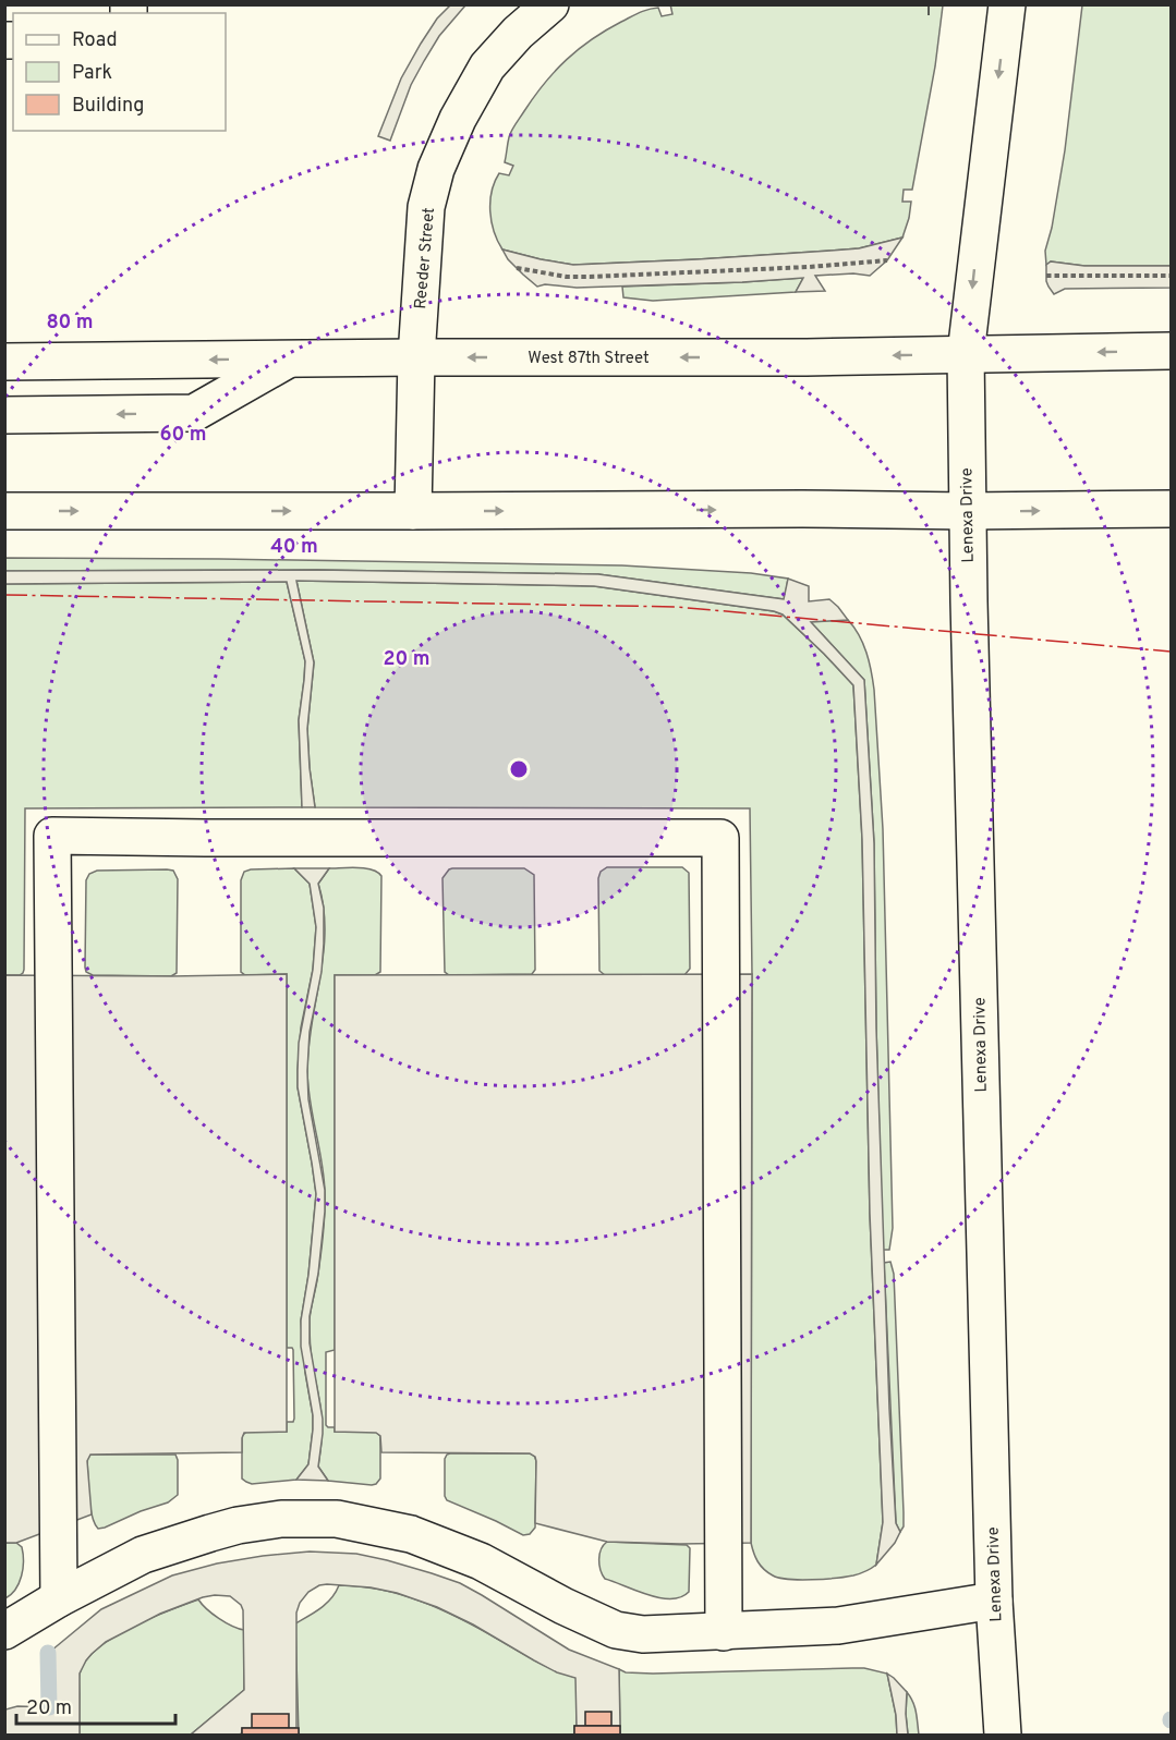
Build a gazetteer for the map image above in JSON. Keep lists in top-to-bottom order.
{
  "streets": {
    "main road": ["Reeder Street", "West 87th Street", "Lenexa Drive"]
  },
  "crossings": [
    ["Reeder Street", "West 87th Street"],
    ["West 87th Street", "Lenexa Drive"]
  ],
  "legend": ["Road", "Park", "Building"],
  "scale_bar": "20 m",
  "rings": [
    "80 m",
    "60 m",
    "40 m",
    "20 m"
  ]
}
